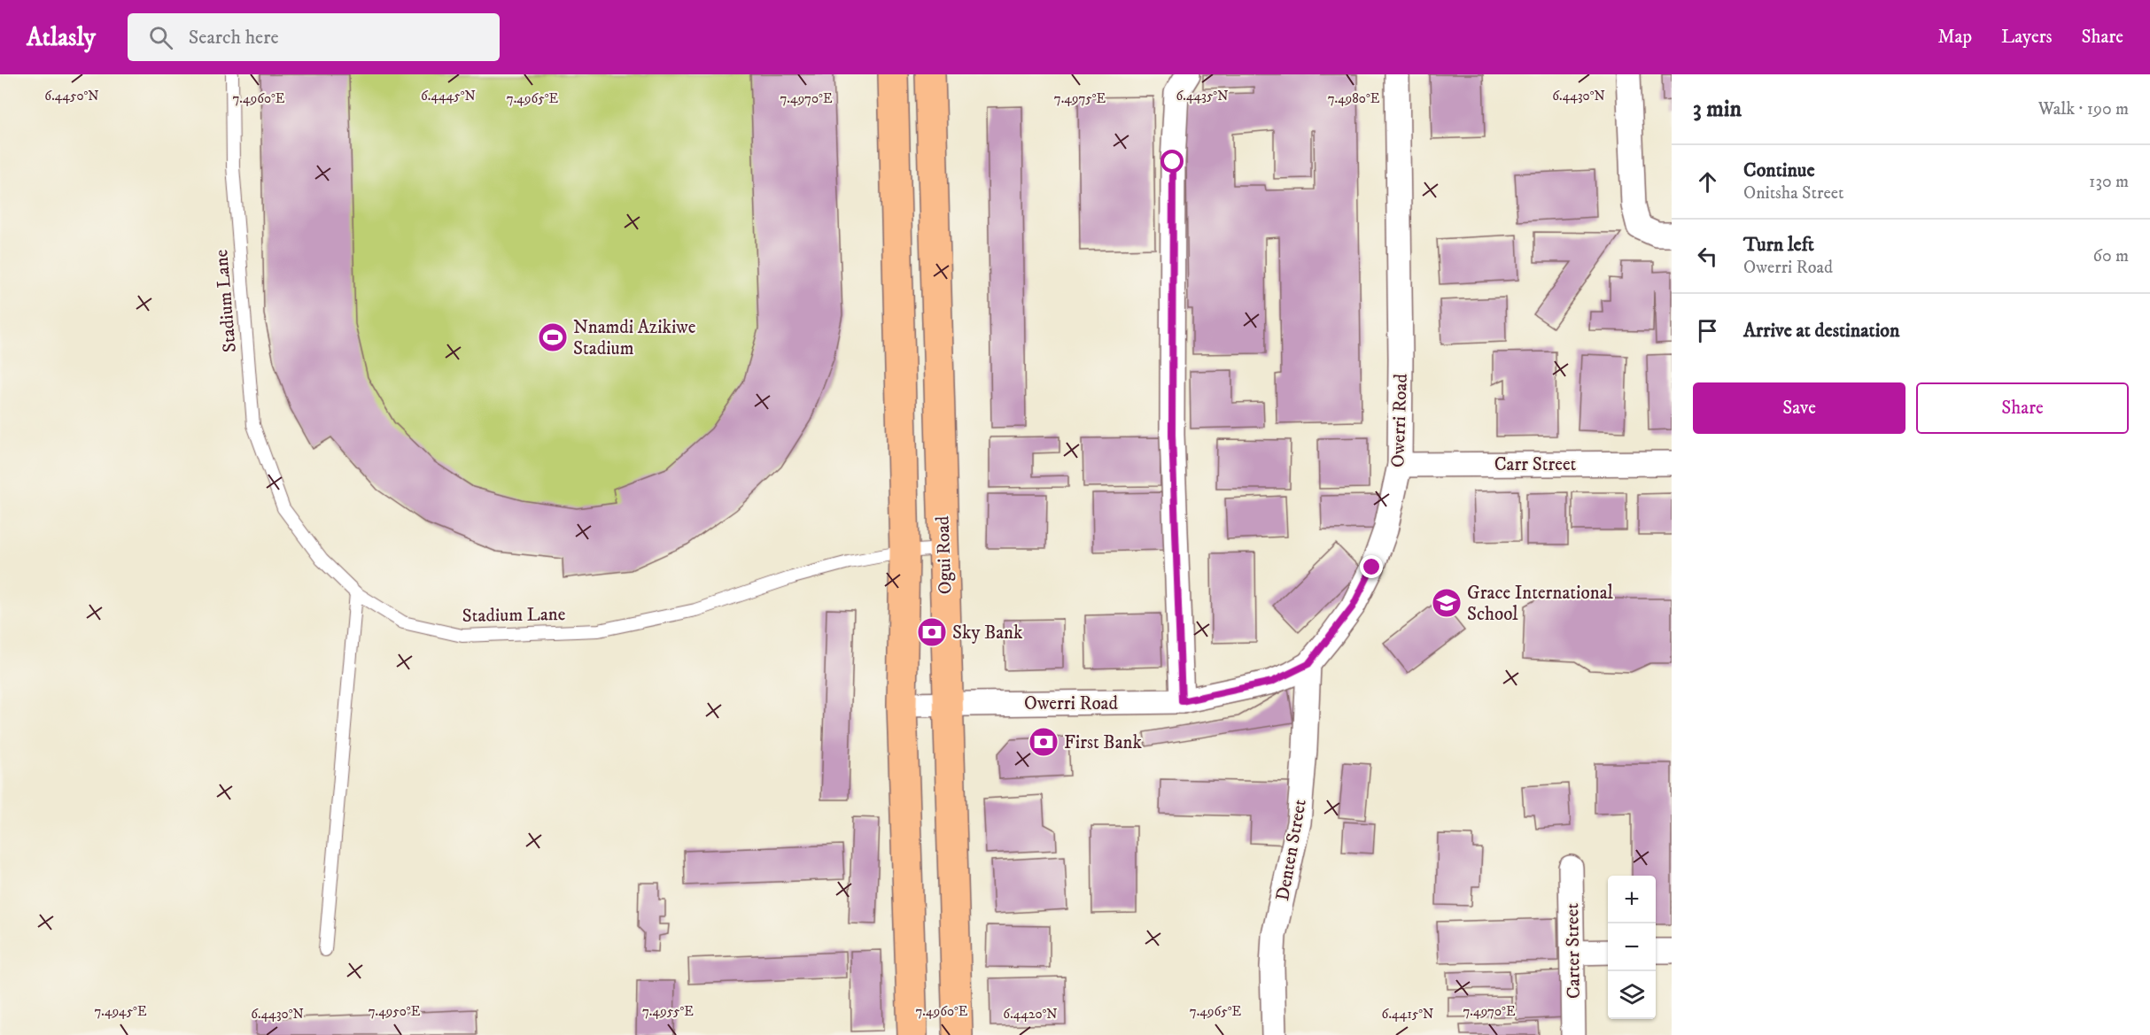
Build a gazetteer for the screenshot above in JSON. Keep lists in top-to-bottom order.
{
  "streets": {
    "main road": ["Ogui Road"],
    "street": [
      "Owerri Road",
      "Carr Street",
      "Denten Street",
      "Carter Street"
    ],
    "lane": ["Stadium Lane"]
  },
  "crossings": [
    ["Stadium Lane", "Ogui Road"],
    ["Owerri Road", "Carr Street"],
    ["Owerri Road", "Ogui Road"],
    ["Owerri Road", "Denten Street"]
  ],
  "places": {
    "sports": ["Nnamdi Azikiwe Stadium"],
    "school or university": ["Grace International School"],
    "bank": ["Sky Bank", "First Bank"]
  },
  "page": {
    "header": "Atlasly",
    "search": "Search here",
    "nav": ["Map", "Layers", "Share"],
    "heading": ["3 min", "Walk · 190 m"],
    "list": [
      ["Continue", "Onitsha Street", "130 m"],
      ["Turn left", "Owerri Road", "60 m"],
      "Arrive at destination"
    ],
    "buttons": ["Save", "Share"],
    "map_buttons": ["+", "−"]
  },
  "coordinates": [
    "6.4450°N",
    "6.4445°N",
    "6.4435°N",
    "6.4430°N",
    "7.4960°E",
    "7.4965°E",
    "7.4970°E",
    "7.4975°E",
    "7.4980°E",
    "7.4945°E",
    "7.4950°E",
    "7.4955°E",
    "6.4420°N",
    "6.4415°N"
  ]
}
